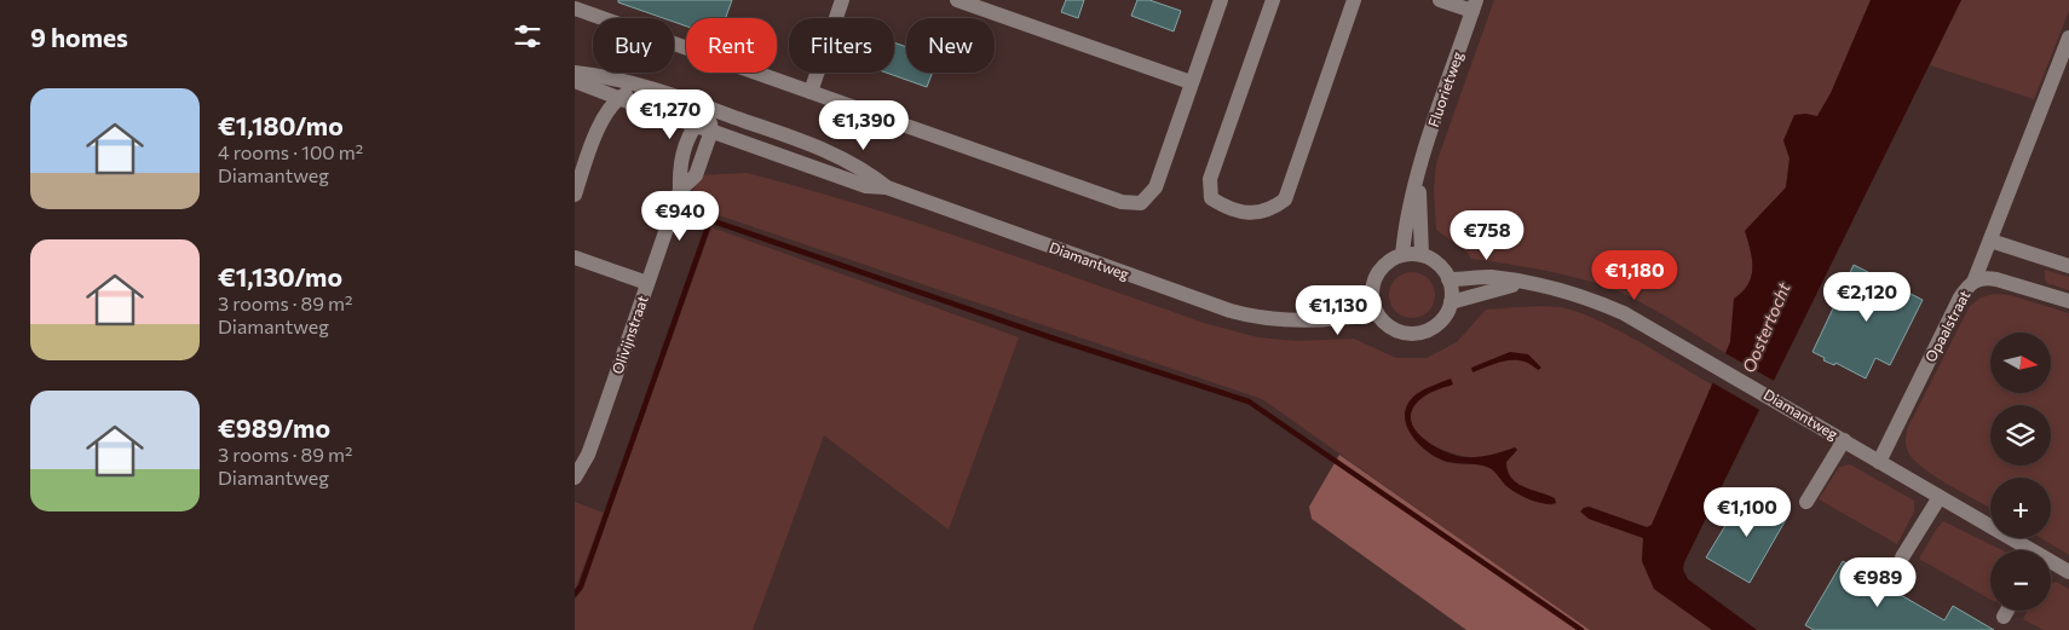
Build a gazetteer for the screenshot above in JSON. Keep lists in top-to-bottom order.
{
  "streets": {
    "street": [
      "Fluorietweg",
      "Diamantweg",
      "Opaalstraat",
      "Olivijnstraat"
    ]
  },
  "crossings": [
    ["Fluorietweg", "Diamantweg"],
    ["Diamantweg", "Opaalstraat"],
    ["Diamantweg", "Olivijnstraat"]
  ],
  "water": ["Oostertocht"],
  "north": "right",
  "page": {
    "heading": "9 homes",
    "chip": [
      "Buy",
      "Rent",
      "Filters",
      "New"
    ],
    "list": [
      {
        "name": "€1,180/mo",
        "note": "4 rooms · 100 m² · Diamantweg"
      },
      {
        "name": "€1,130/mo",
        "note": "3 rooms · 89 m² · Diamantweg"
      },
      {
        "name": "€989/mo",
        "note": "3 rooms · 89 m² · Diamantweg"
      }
    ],
    "price": [
      "€1,270",
      "€1,390",
      "€940",
      "€758",
      "€1,180",
      "€2,120",
      "€1,130",
      "€1,100",
      "€989"
    ],
    "map_buttons": ["+", "−"]
  }
}
